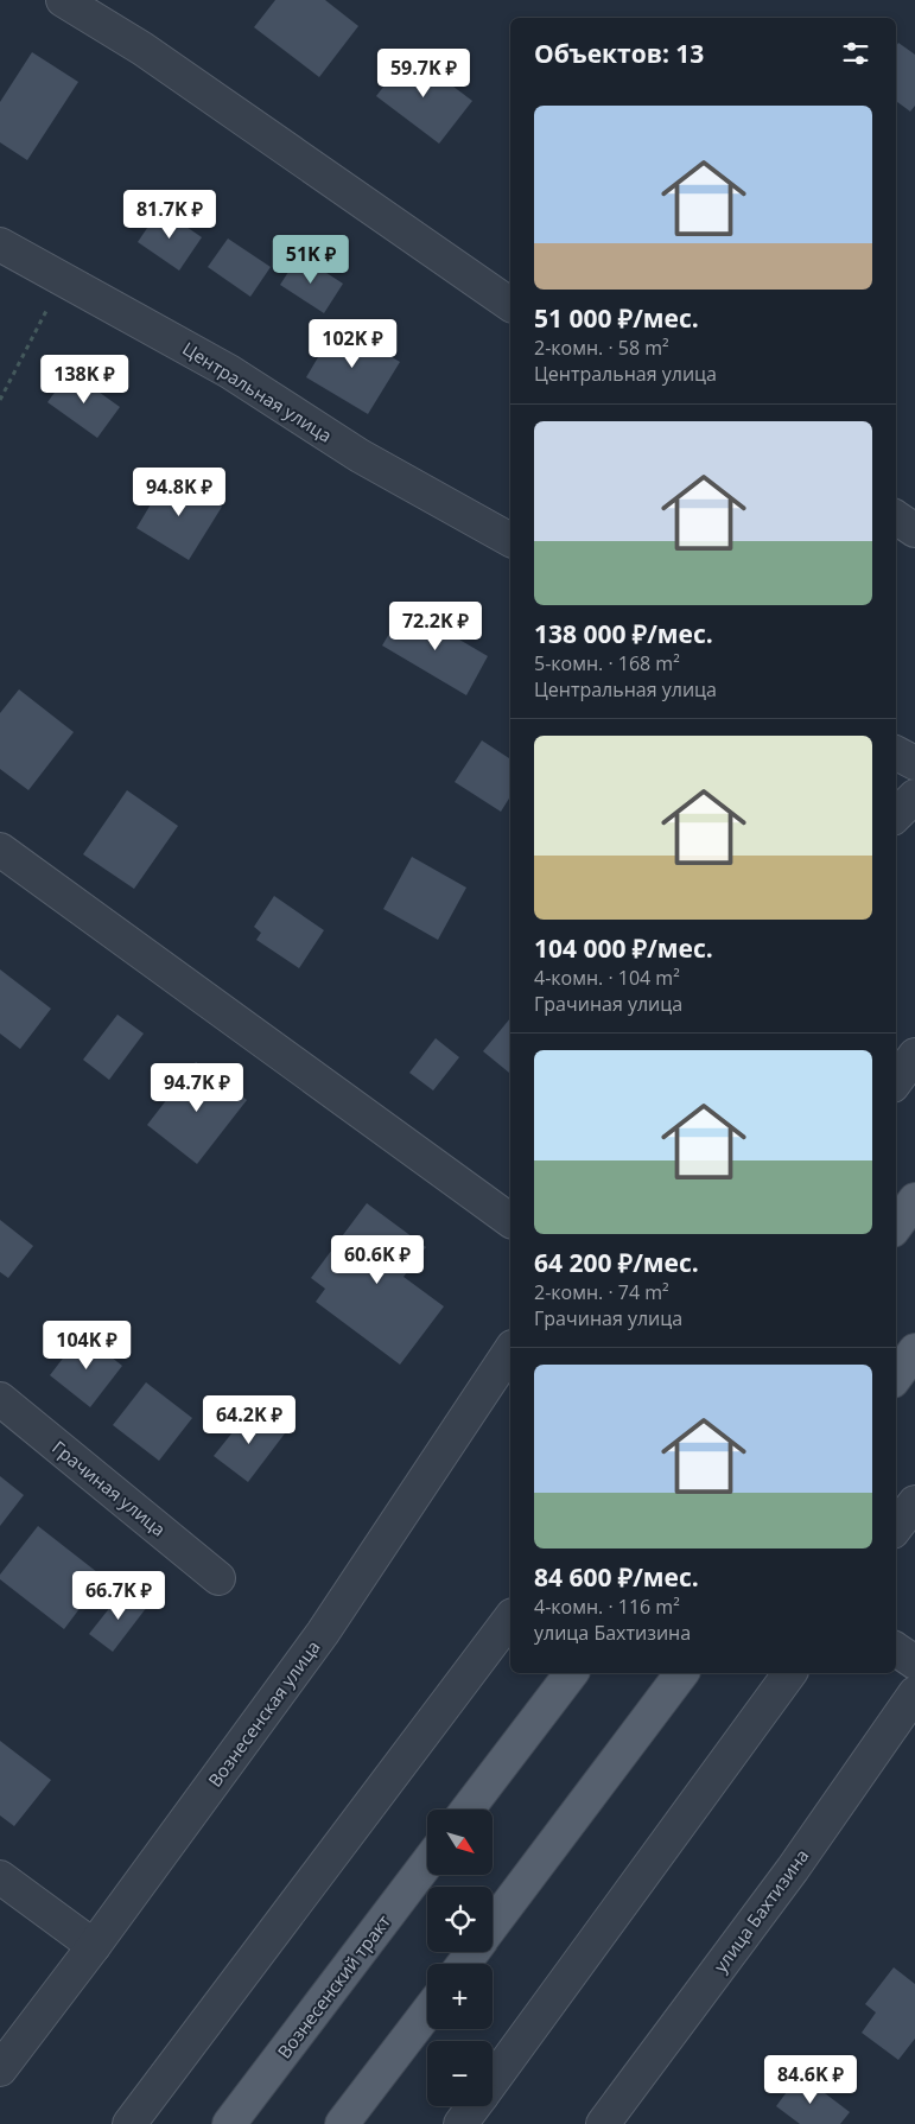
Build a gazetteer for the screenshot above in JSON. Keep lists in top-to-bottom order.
{
  "streets": {
    "main road": ["Вознесенский тракт"],
    "street": [
      "Центральная улица",
      "Грачиная улица",
      "Вознесенская улица",
      "улица Бахтизина"
    ]
  },
  "north": "bottom right",
  "page": {
    "heading": "Объектов: 13",
    "price": [
      "59.7K ₽",
      "81.7K ₽",
      "51K ₽",
      "102K ₽",
      "138K ₽",
      "94.8K ₽",
      "72.2K ₽",
      "94.7K ₽",
      "60.6K ₽",
      "104K ₽",
      "64.2K ₽",
      "66.7K ₽",
      "84.6K ₽"
    ],
    "list": [
      {
        "name": "51 000 ₽/мес.",
        "note": "2-комн. · 58 m² · Центральная улица"
      },
      {
        "name": "138 000 ₽/мес.",
        "note": "5-комн. · 168 m² · Центральная улица"
      },
      {
        "name": "104 000 ₽/мес.",
        "note": "4-комн. · 104 m² · Грачиная улица"
      },
      {
        "name": "64 200 ₽/мес.",
        "note": "2-комн. · 74 m² · Грачиная улица"
      },
      {
        "name": "84 600 ₽/мес.",
        "note": "4-комн. · 116 m² · улица Бахтизина"
      }
    ],
    "map_buttons": ["+", "−"]
  }
}
